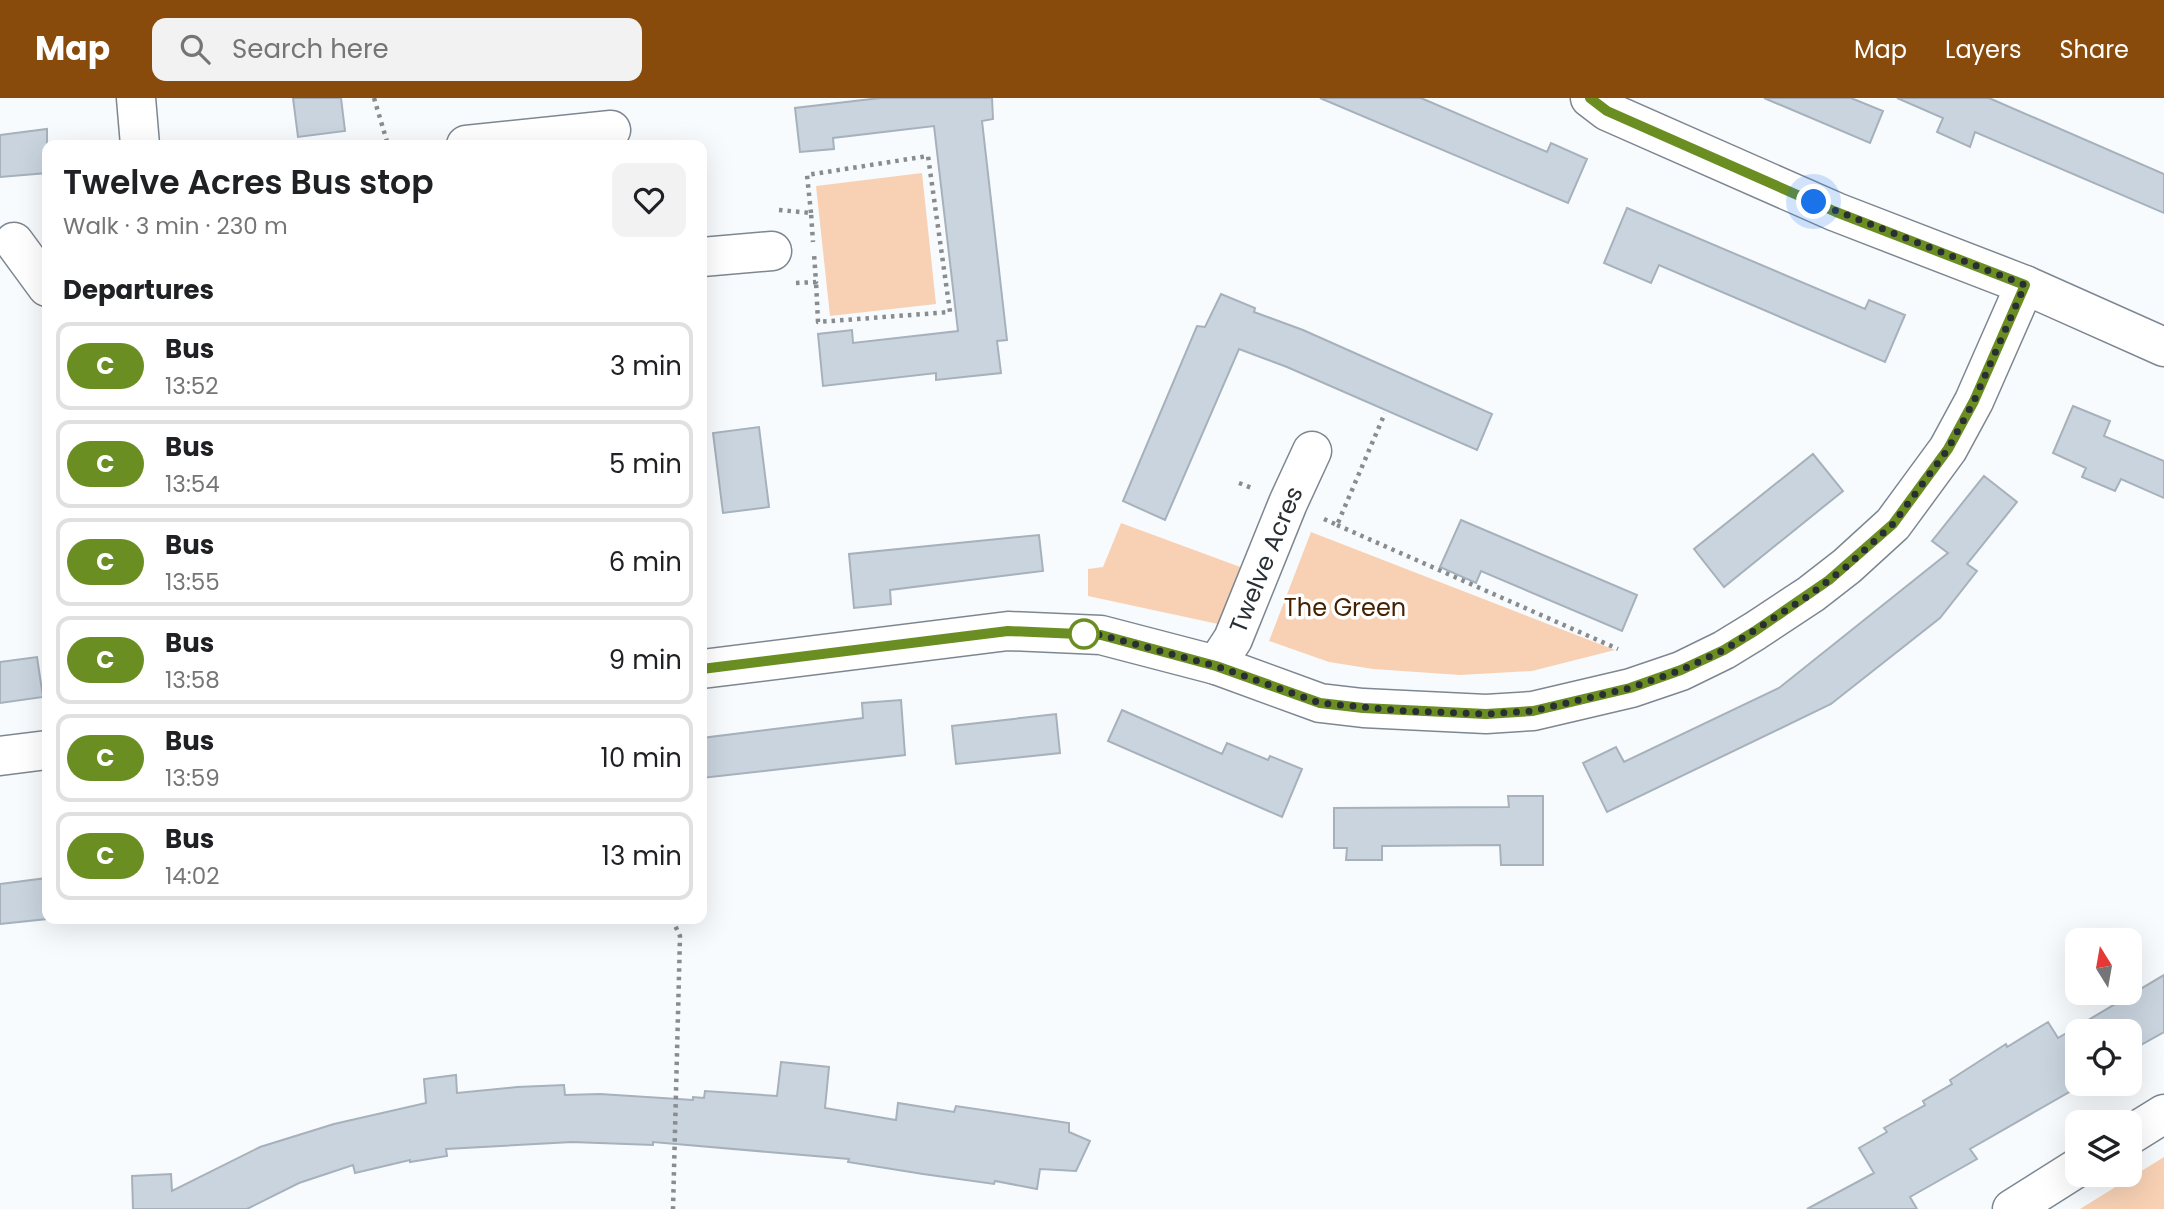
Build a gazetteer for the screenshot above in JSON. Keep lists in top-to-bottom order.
{
  "streets": {
    "street": ["Twelve Acres"]
  },
  "parks": ["The Green"],
  "lines": ["bus line C"],
  "north": "top",
  "page": {
    "header": "Map",
    "search": "Search here",
    "nav": ["Map", "Layers", "Share"],
    "heading": [
      ["Twelve Acres Bus stop", "Walk · 3 min · 230 m"],
      "Departures"
    ],
    "list": [
      {
        "mark": "C",
        "name": "Bus",
        "note": "13:52",
        "value": "3 min"
      },
      {
        "mark": "C",
        "name": "Bus",
        "note": "13:54",
        "value": "5 min"
      },
      {
        "mark": "C",
        "name": "Bus",
        "note": "13:55",
        "value": "6 min"
      },
      {
        "mark": "C",
        "name": "Bus",
        "note": "13:58",
        "value": "9 min"
      },
      {
        "mark": "C",
        "name": "Bus",
        "note": "13:59",
        "value": "10 min"
      },
      {
        "mark": "C",
        "name": "Bus",
        "note": "14:02",
        "value": "13 min"
      }
    ]
  }
}
